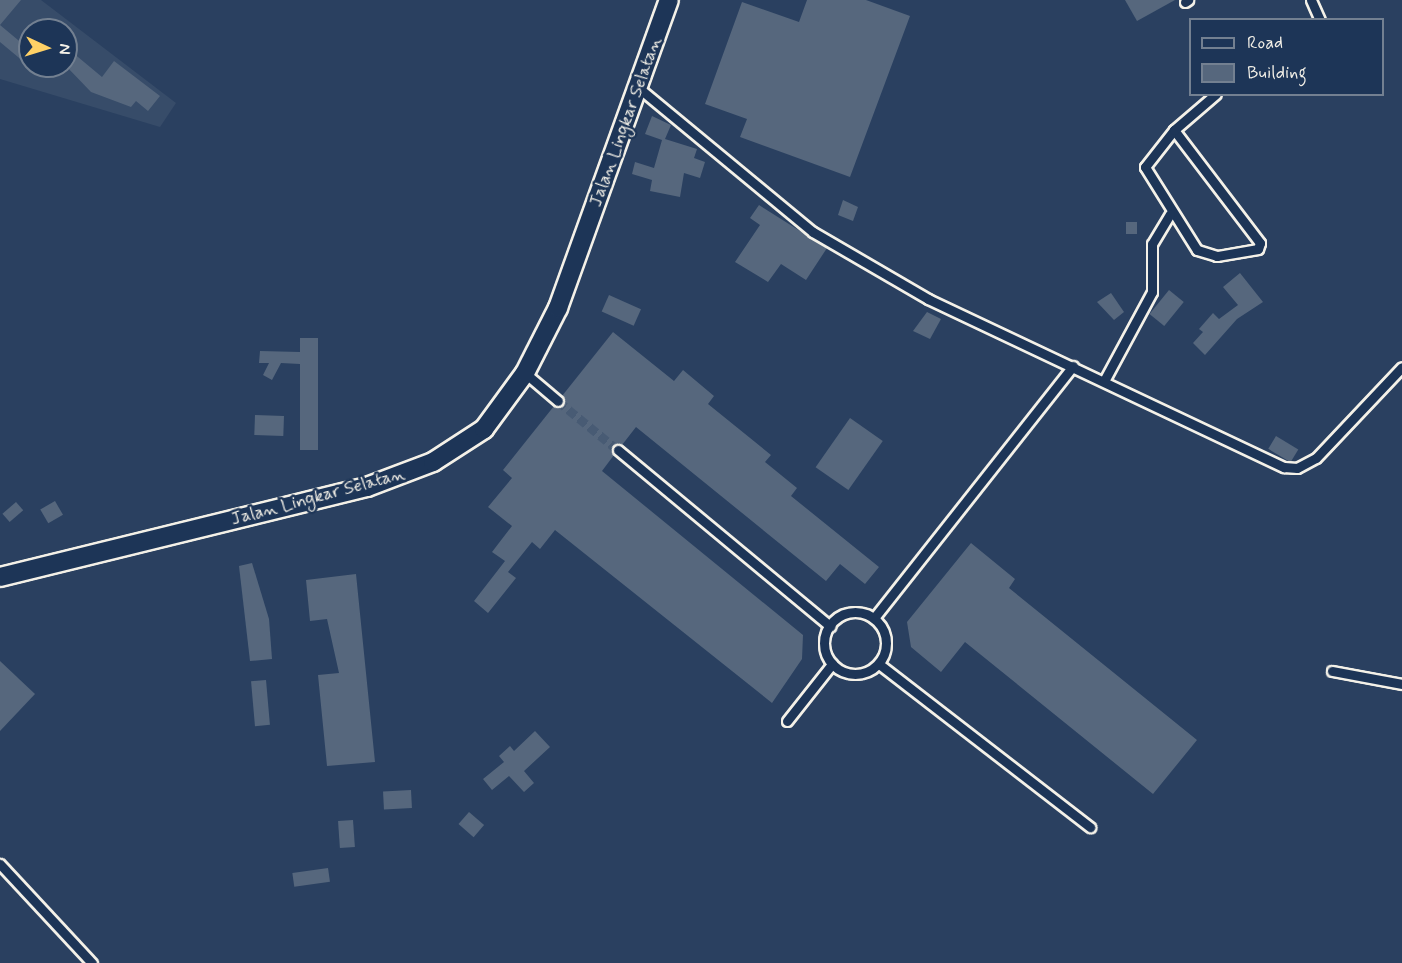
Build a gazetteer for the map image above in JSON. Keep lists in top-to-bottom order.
{
  "streets": {
    "highway": ["Jalan Lingkar Selatan"]
  },
  "legend": ["Road", "Building"],
  "north": "right"
}
